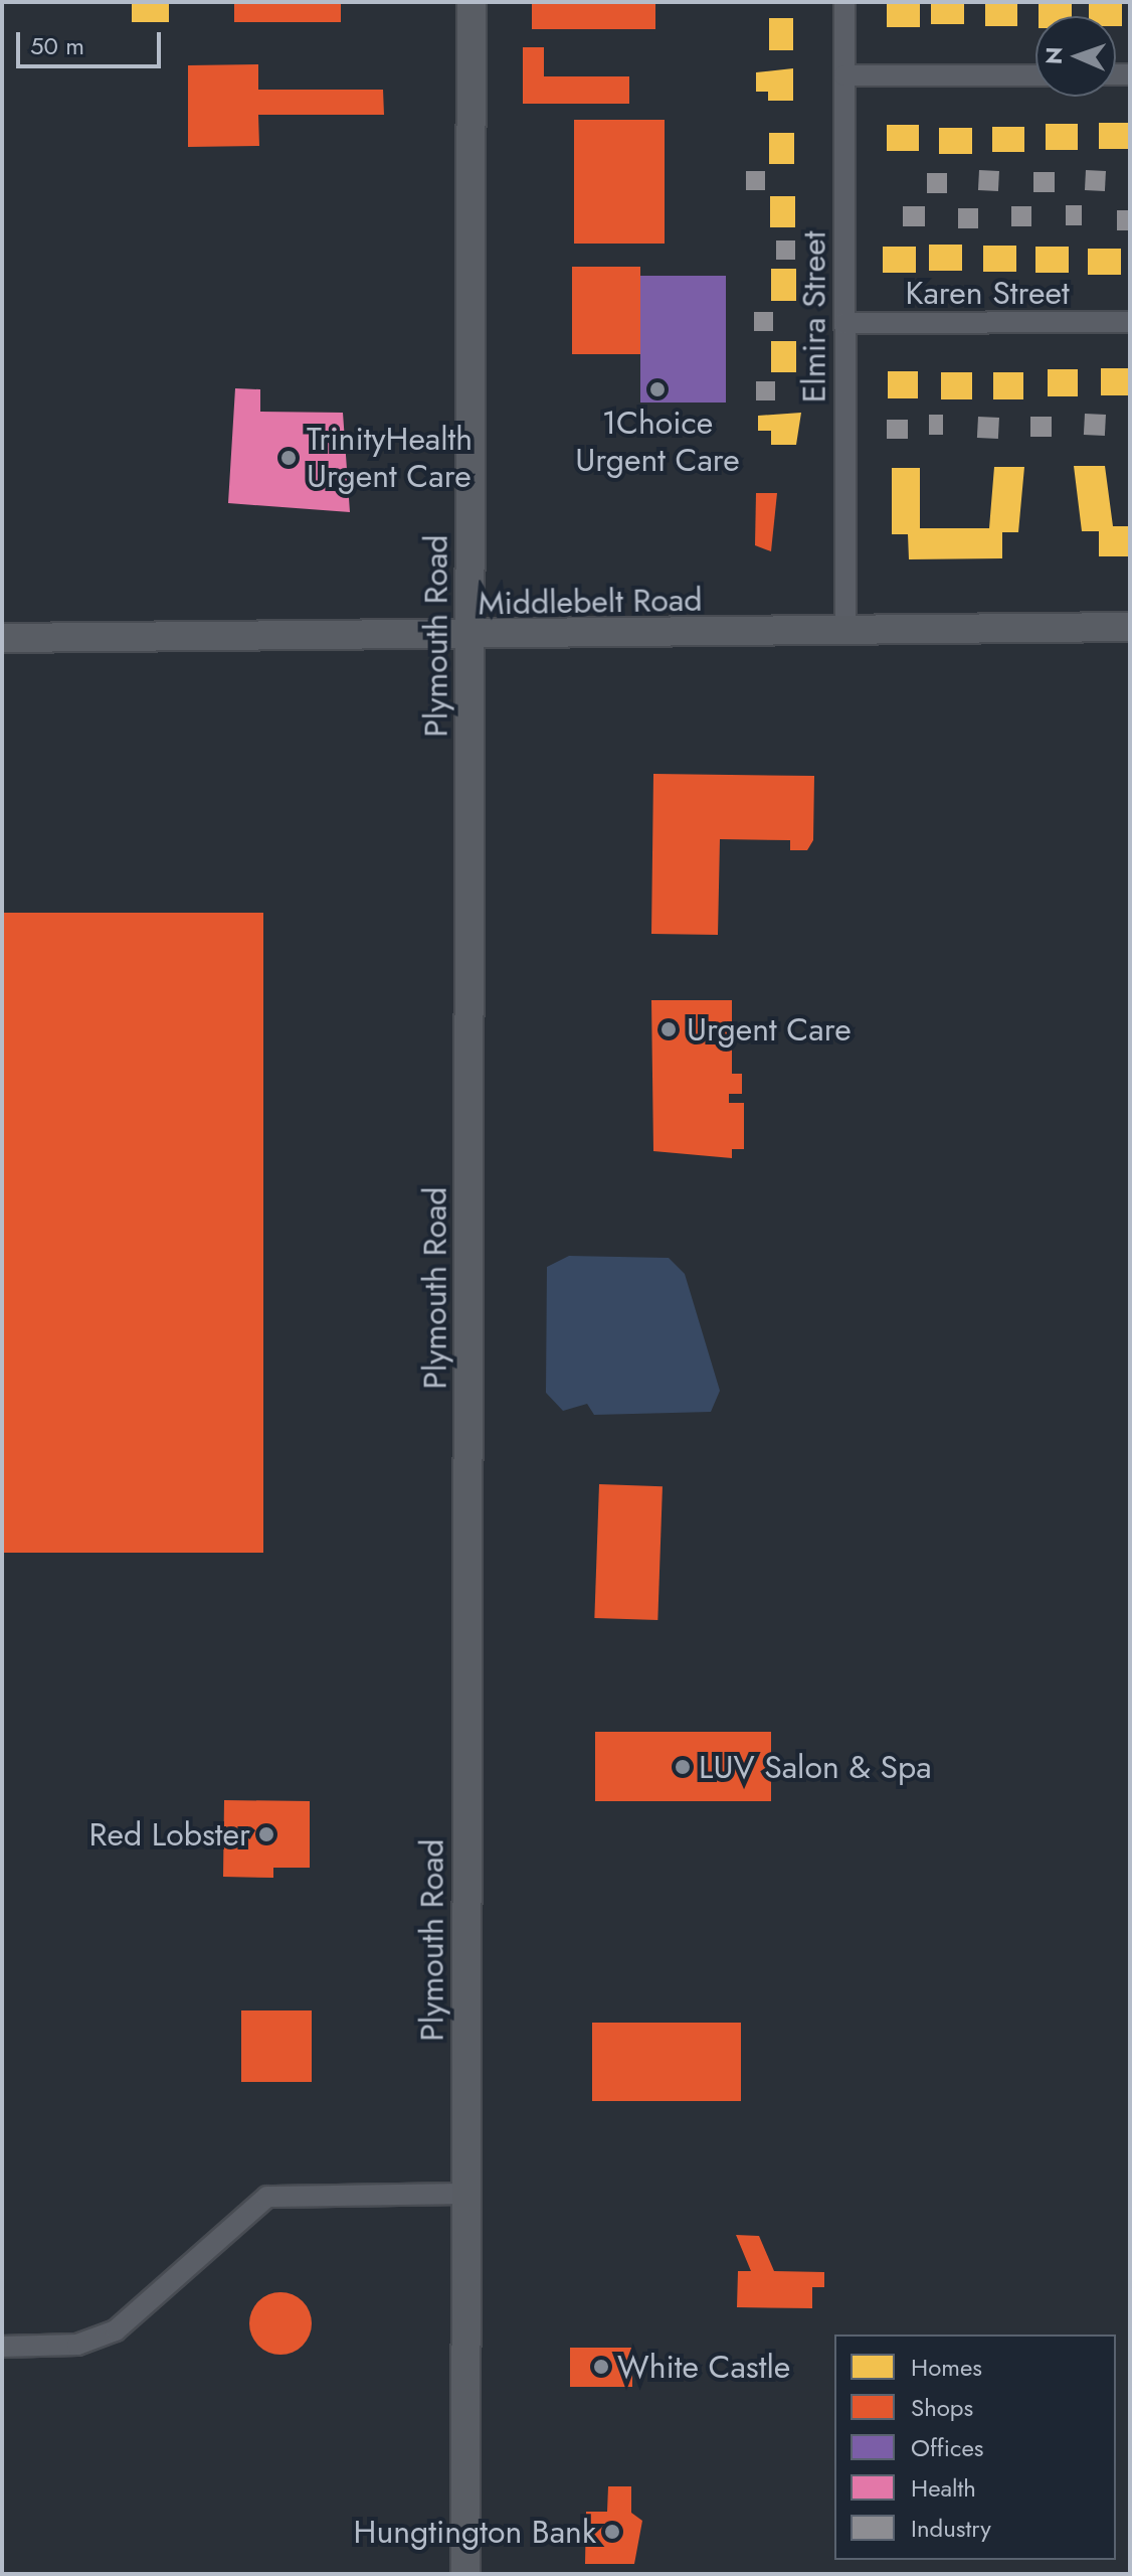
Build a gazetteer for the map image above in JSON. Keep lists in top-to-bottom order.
{
  "streets": {
    "main road": ["Middlebelt Road", "Plymouth Road"],
    "street": ["Karen Street", "Elmira Street"]
  },
  "crossings": [
    ["Karen Street", "Elmira Street"],
    ["Elmira Street", "Middlebelt Road"],
    ["Middlebelt Road", "Plymouth Road"]
  ],
  "places": [
    "1Choice Urgent Care",
    "TrinityHealth Urgent Care",
    "Urgent Care",
    "LUV Salon & Spa",
    "Red Lobster",
    "White Castle",
    "Hungtington Bank"
  ],
  "legend": [
    "Homes",
    "Shops",
    "Offices",
    "Health",
    "Industry"
  ],
  "scale_bar": "50 m",
  "north": "left"
}
